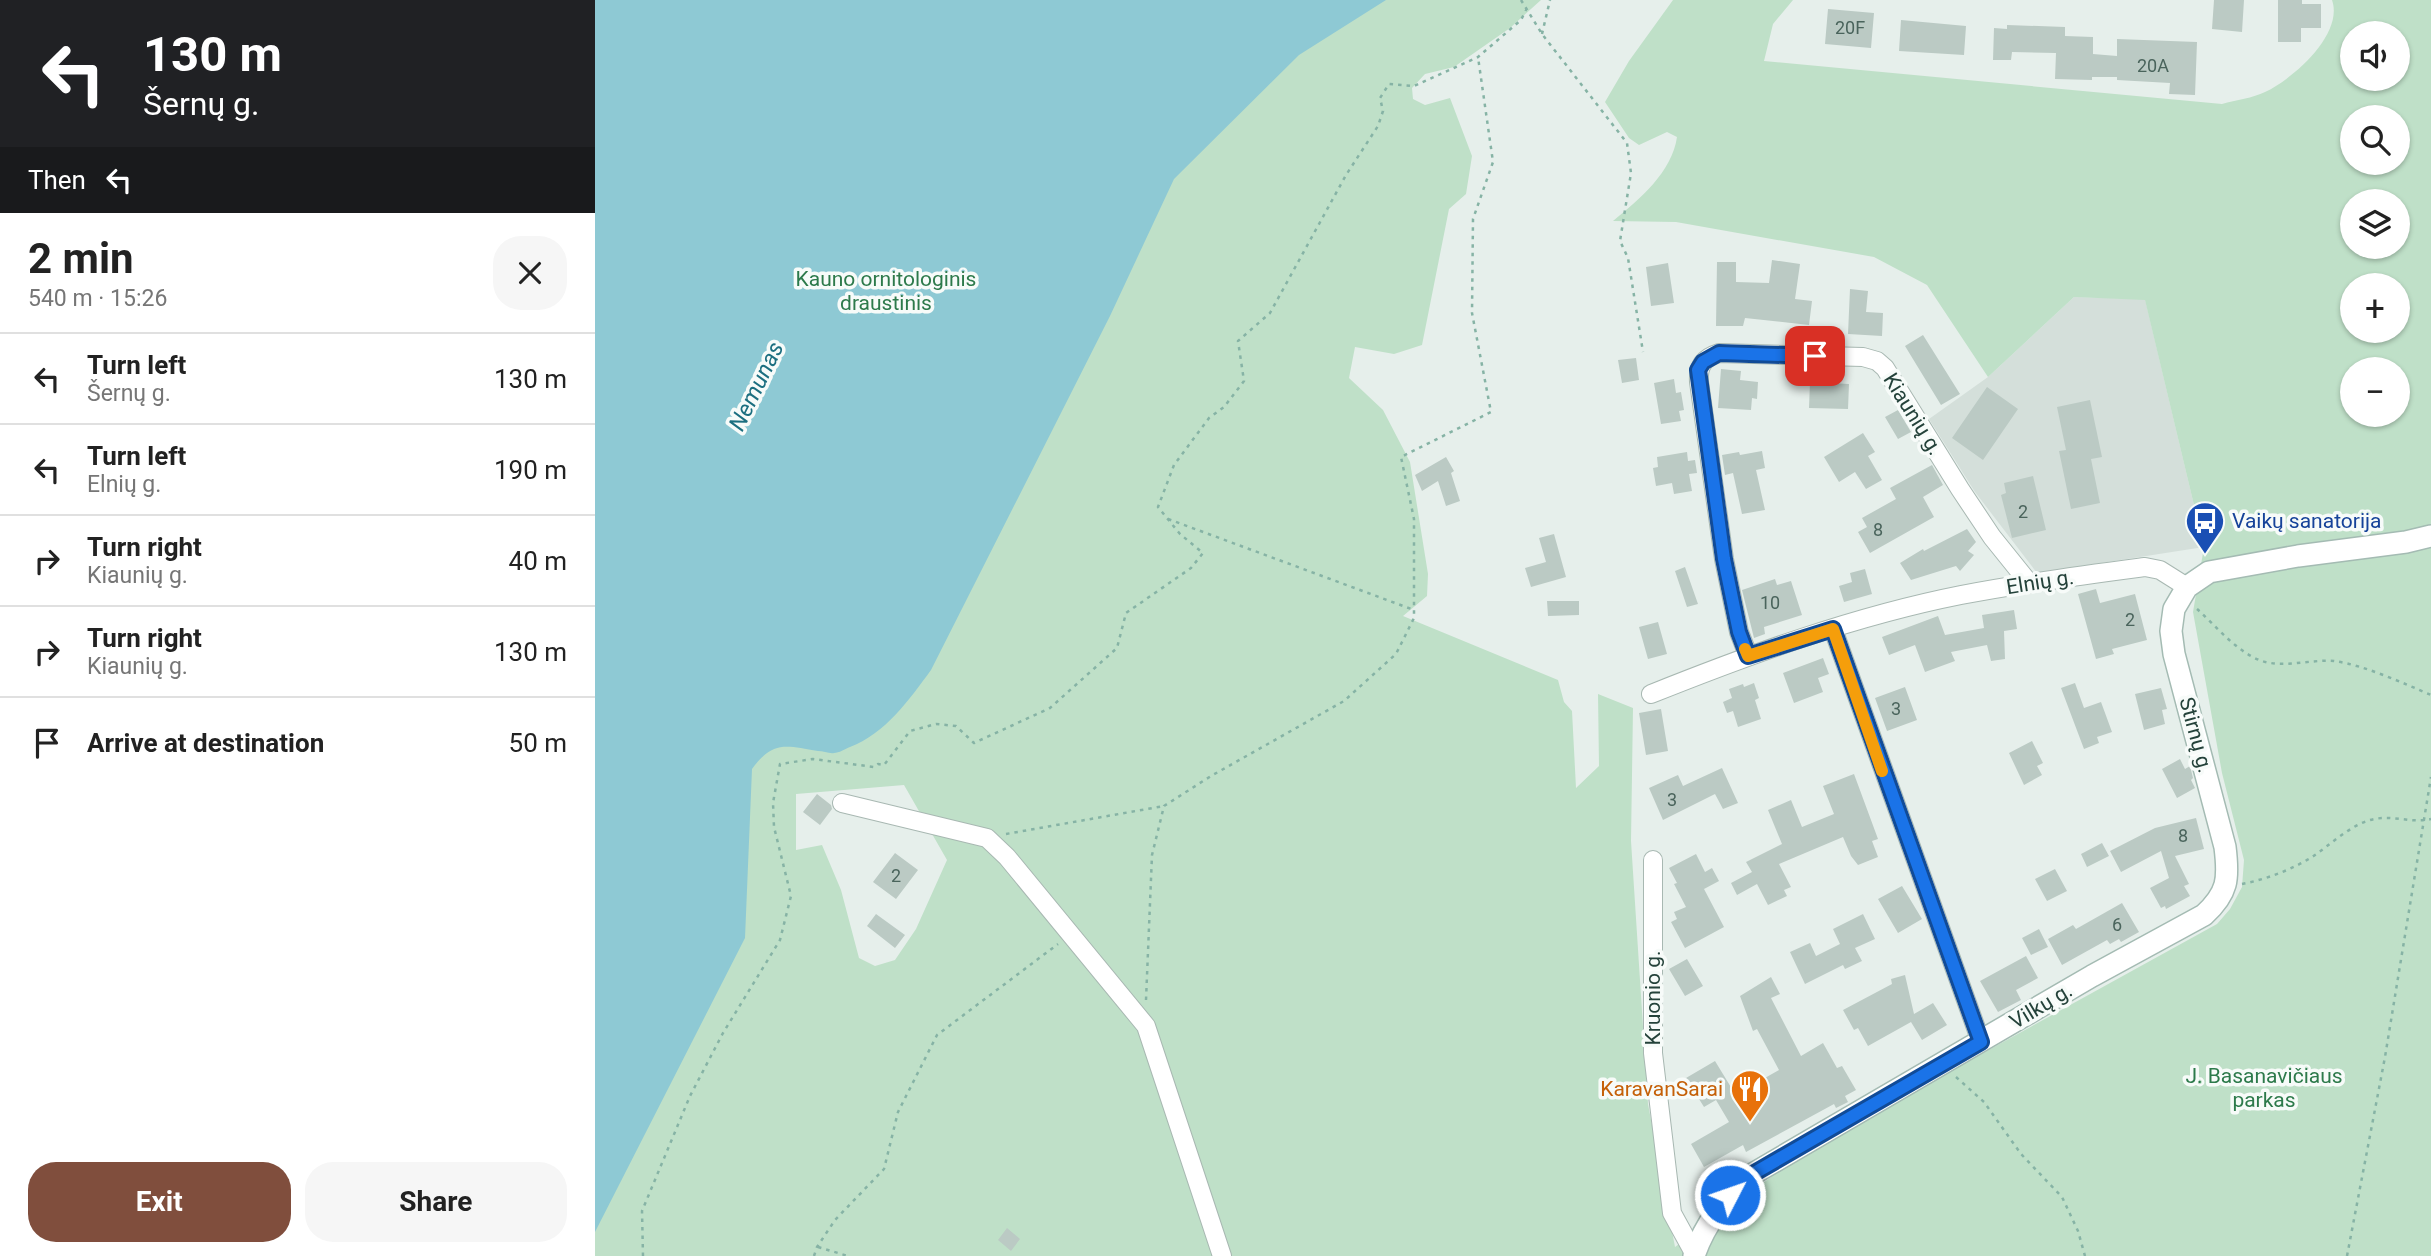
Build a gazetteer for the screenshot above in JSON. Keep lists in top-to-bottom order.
{
  "streets": {
    "street": [
      "Kiaunių g.",
      "Elnių g.",
      "Stirnų g.",
      "Kruonio g.",
      "Vilkų g."
    ]
  },
  "crossings": [
    ["Kiaunių g.", "Elnių g."],
    ["Elnių g.", "Stirnų g."],
    ["Stirnų g.", "Vilkų g."],
    ["Kruonio g.", "Vilkų g."]
  ],
  "water": ["Nemunas"],
  "parks": ["Kauno ornitologinis draustinis", "J. Basanavičiaus parkas"],
  "places": {
    "bus stop": ["Vaikų sanatorija"],
    "restaurant": ["KaravanSarai"]
  },
  "house_numbers": [
    "20F",
    "20A",
    "2",
    "8",
    "10",
    "2",
    "3",
    "3",
    "8",
    "2",
    "6"
  ],
  "page": {
    "turn": ["130 m", "Šernų g."],
    "map_buttons": ["+", "−"],
    "then": "Then",
    "heading": ["2 min", "540 m · 15:26"],
    "list": [
      {
        "name": "Turn left",
        "note": "Šernų g.",
        "value": "130 m"
      },
      {
        "name": "Turn left",
        "note": "Elnių g.",
        "value": "190 m"
      },
      {
        "name": "Turn right",
        "note": "Kiaunių g.",
        "value": "40 m"
      },
      {
        "name": "Turn right",
        "note": "Kiaunių g.",
        "value": "130 m"
      },
      {
        "name": "Arrive at destination",
        "value": "50 m"
      }
    ],
    "buttons": ["Exit", "Share"]
  }
}
